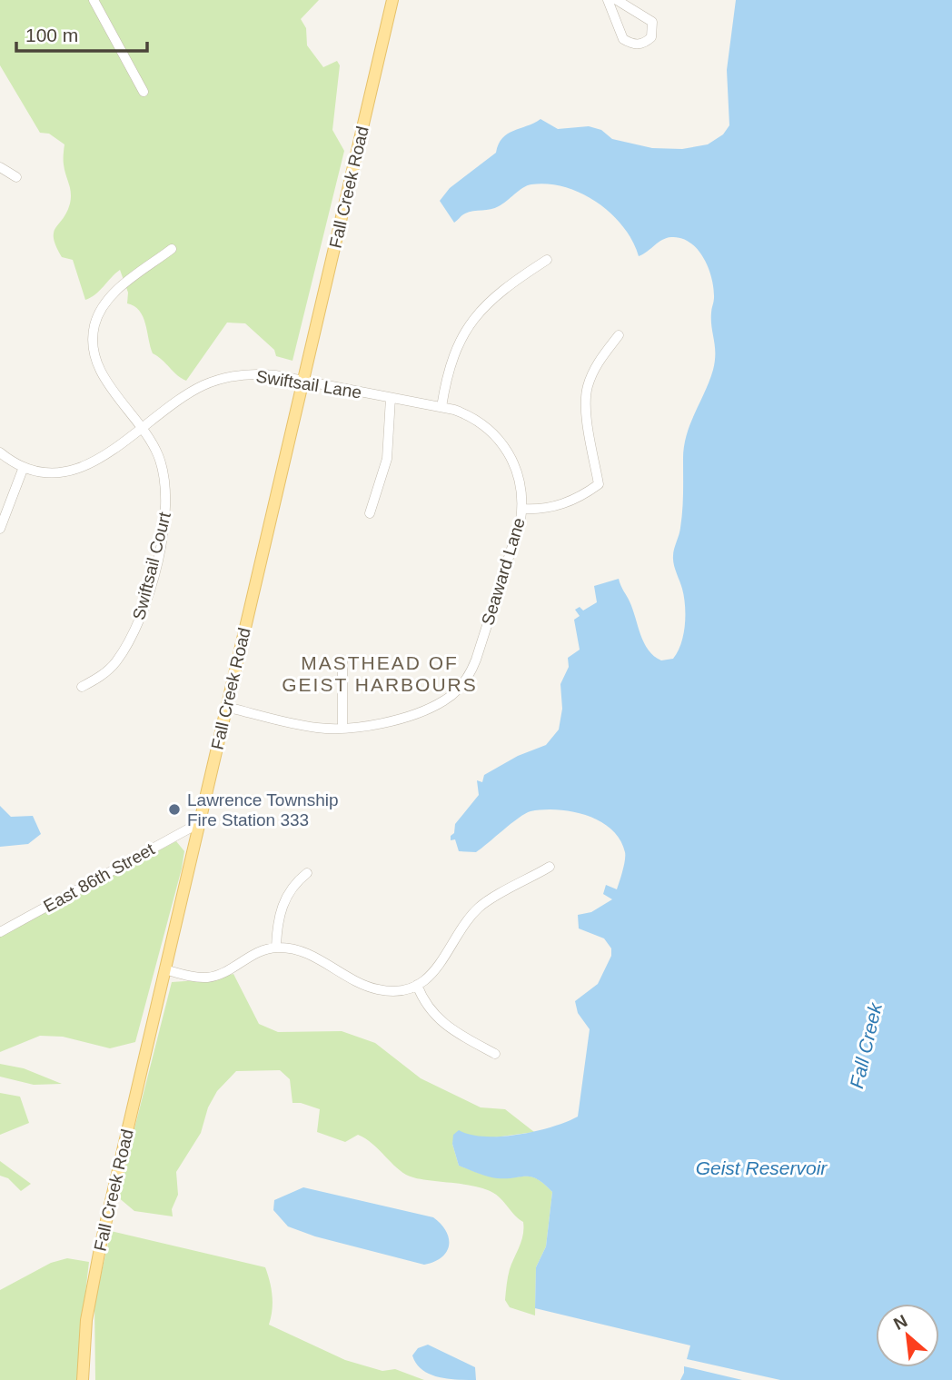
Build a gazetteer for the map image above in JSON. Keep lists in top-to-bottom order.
{
  "streets": {
    "main road": ["Fall Creek Road"],
    "street": [
      "Swiftsail Lane",
      "Swiftsail Court",
      "Seaward Lane",
      "East 86th Street"
    ]
  },
  "crossings": [
    ["Fall Creek Road", "Swiftsail Lane"],
    ["Fall Creek Road", "Seaward Lane"],
    ["Fall Creek Road", "East 86th Street"],
    ["Swiftsail Lane", "Swiftsail Court"],
    ["Swiftsail Lane", "Seaward Lane"]
  ],
  "districts": ["MASTHEAD OF GEIST HARBOURS"],
  "water": ["Fall Creek", "Geist Reservoir"],
  "places": ["Lawrence Township Fire Station 333"],
  "scale_bar": "100 m",
  "north": "top left"
}
